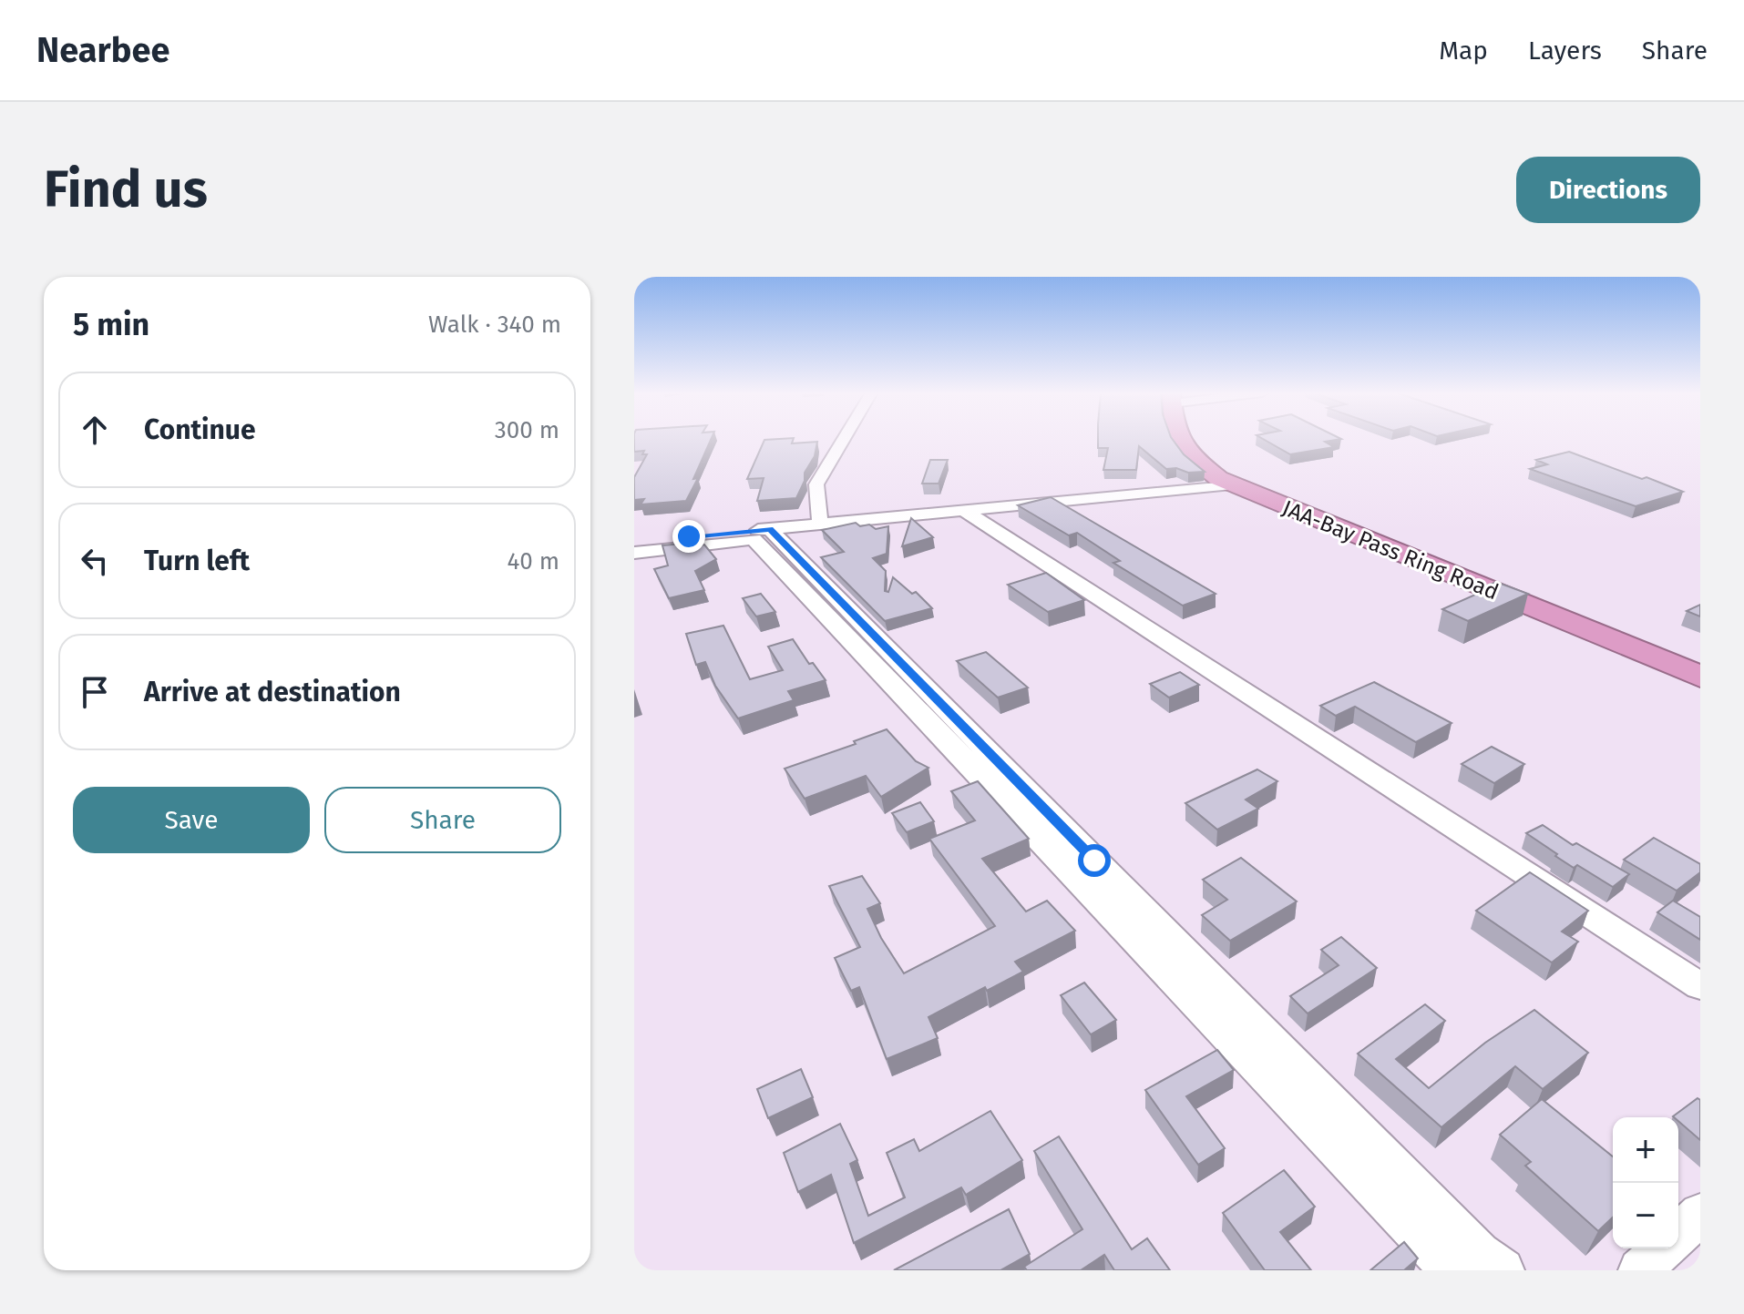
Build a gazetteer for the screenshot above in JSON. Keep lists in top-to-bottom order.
{
  "streets": {
    "highway": ["JAA-Bay Pass Ring Road"]
  },
  "page": {
    "header": "Nearbee",
    "nav": ["Map", "Layers", "Share"],
    "buttons": [
      "Directions",
      ["Save", "Share"]
    ],
    "title": "Find us",
    "heading": ["5 min", "Walk · 340 m"],
    "list": [
      ["Continue", "300 m"],
      ["Turn left", "40 m"],
      "Arrive at destination"
    ],
    "map_buttons": ["+", "−"]
  }
}
